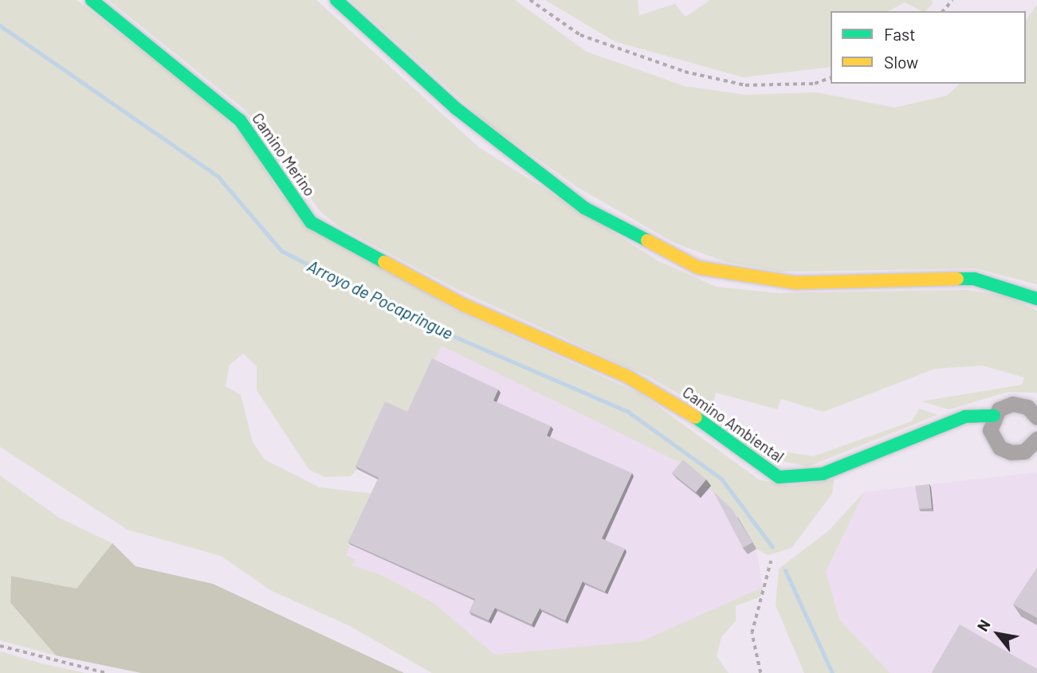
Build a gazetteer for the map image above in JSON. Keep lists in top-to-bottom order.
{
  "streets": {
    "street": ["Camino Merino", "Camino Ambiental"]
  },
  "crossings": [
    ["Camino Merino", "Camino Ambiental"]
  ],
  "water": ["Arroyo de Pocapringue"],
  "legend": ["Fast", "Slow"],
  "north": "top left"
}
